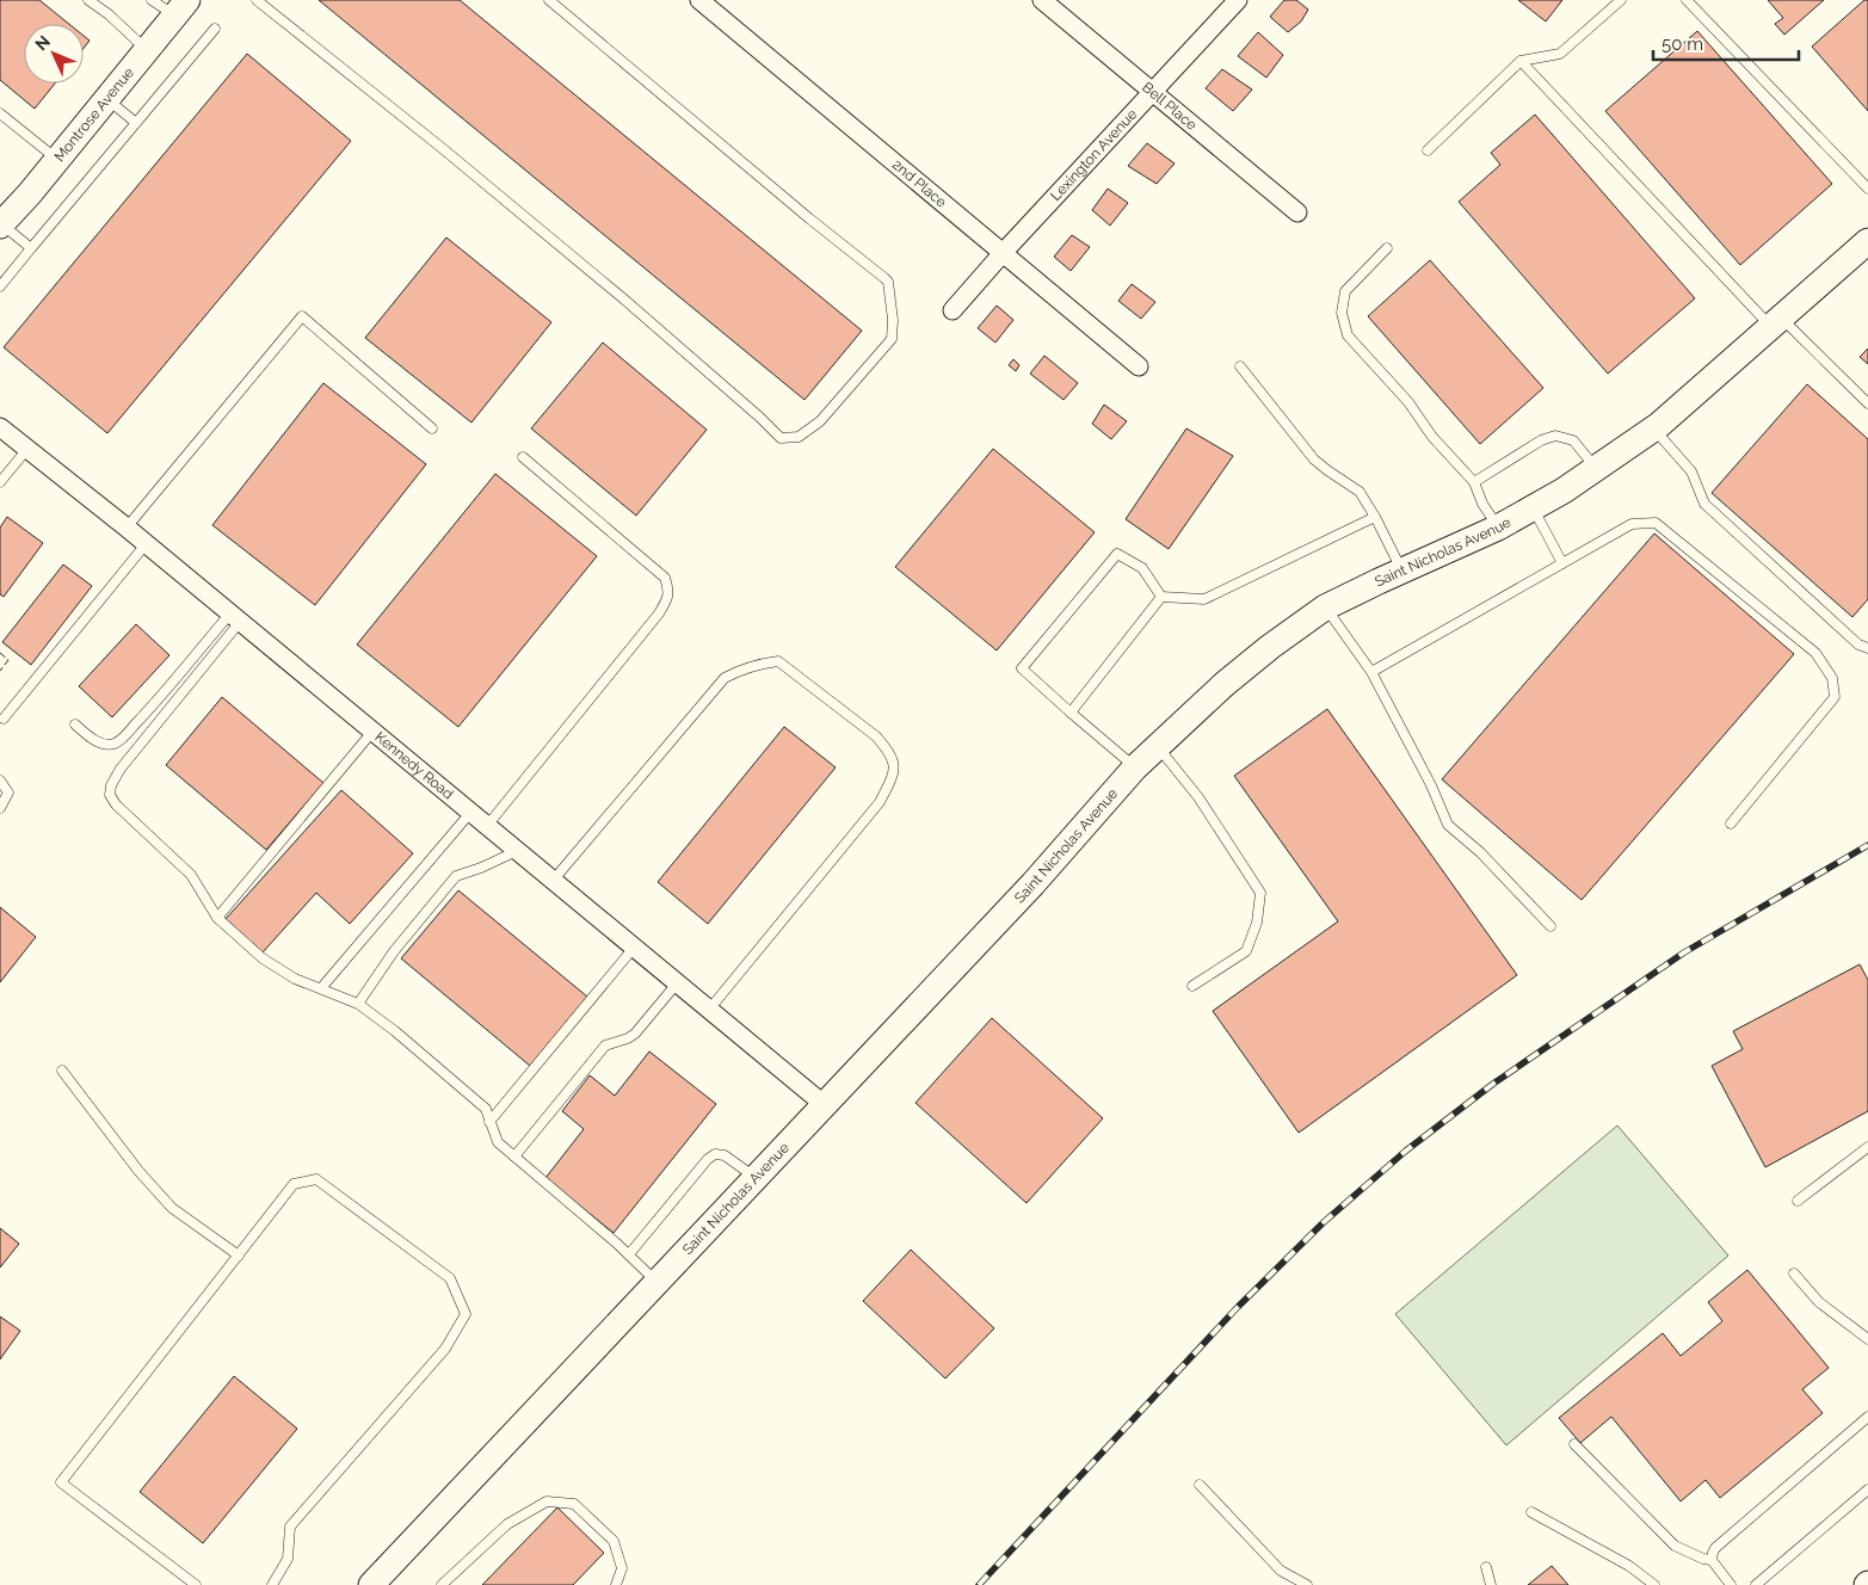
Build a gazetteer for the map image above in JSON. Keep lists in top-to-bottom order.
{
  "streets": {
    "street": [
      "Bell Place",
      "Montrose Avenue",
      "Lexington Avenue",
      "2nd Place",
      "Saint Nicholas Avenue",
      "Kennedy Road"
    ]
  },
  "crossings": [
    ["Bell Place", "Lexington Avenue"],
    ["Lexington Avenue", "2nd Place"],
    ["Saint Nicholas Avenue", "Kennedy Road"]
  ],
  "scale_bar": "50 m",
  "north": "top left"
}
